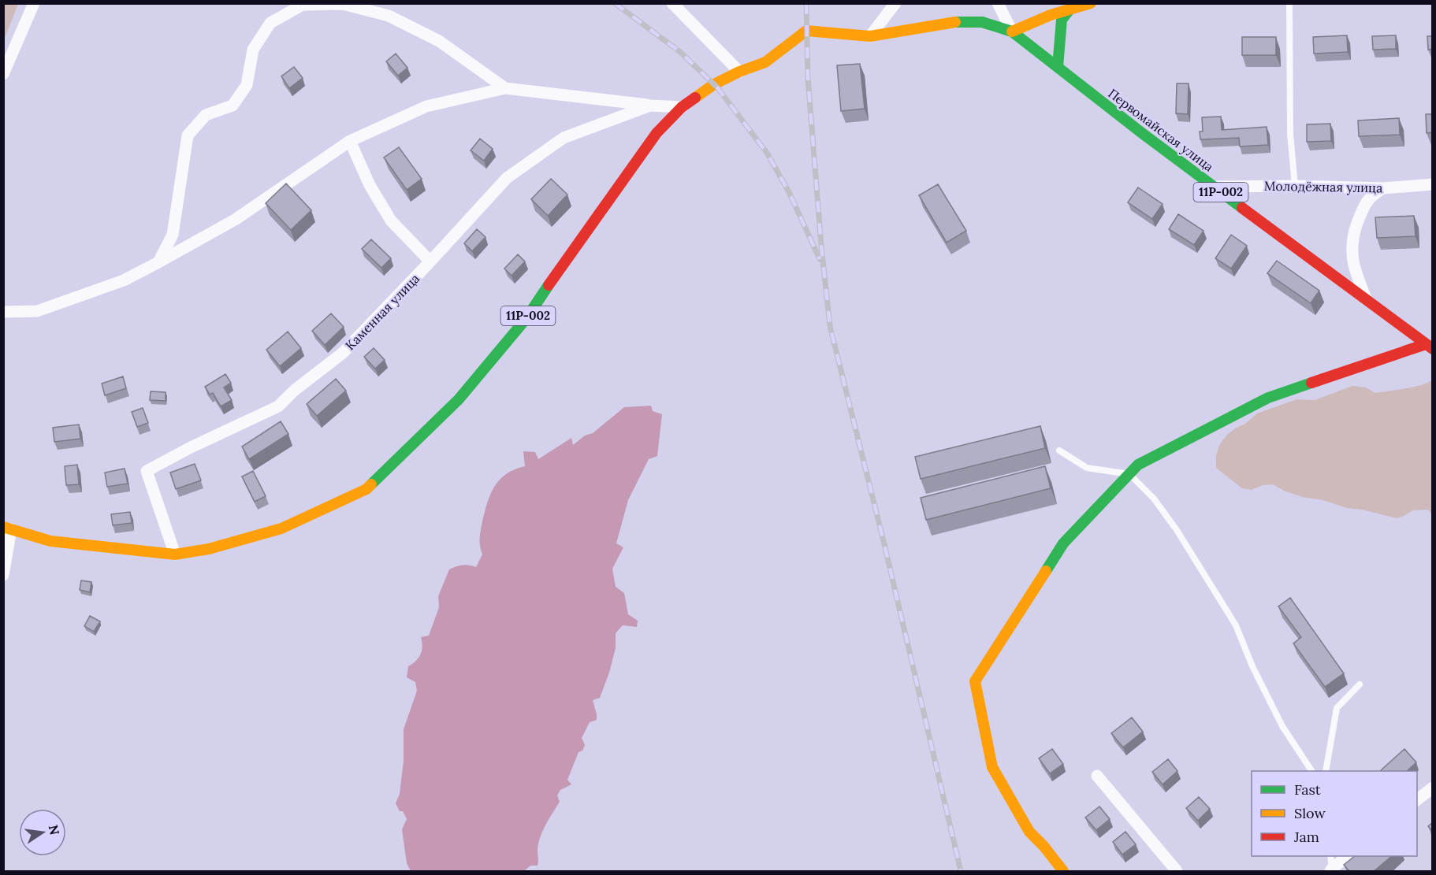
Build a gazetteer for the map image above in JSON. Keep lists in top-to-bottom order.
{
  "streets": {
    "main road": ["Первомайская улица", "11Р-002"],
    "street": ["Молодёжная улица", "Каменная улица"]
  },
  "crossings": [
    ["Первомайская улица", "Молодёжная улица"],
    ["Первомайская улица", "11Р-002"],
    ["11Р-002", "Каменная улица"]
  ],
  "legend": ["Fast", "Slow", "Jam"],
  "north": "right"
}
